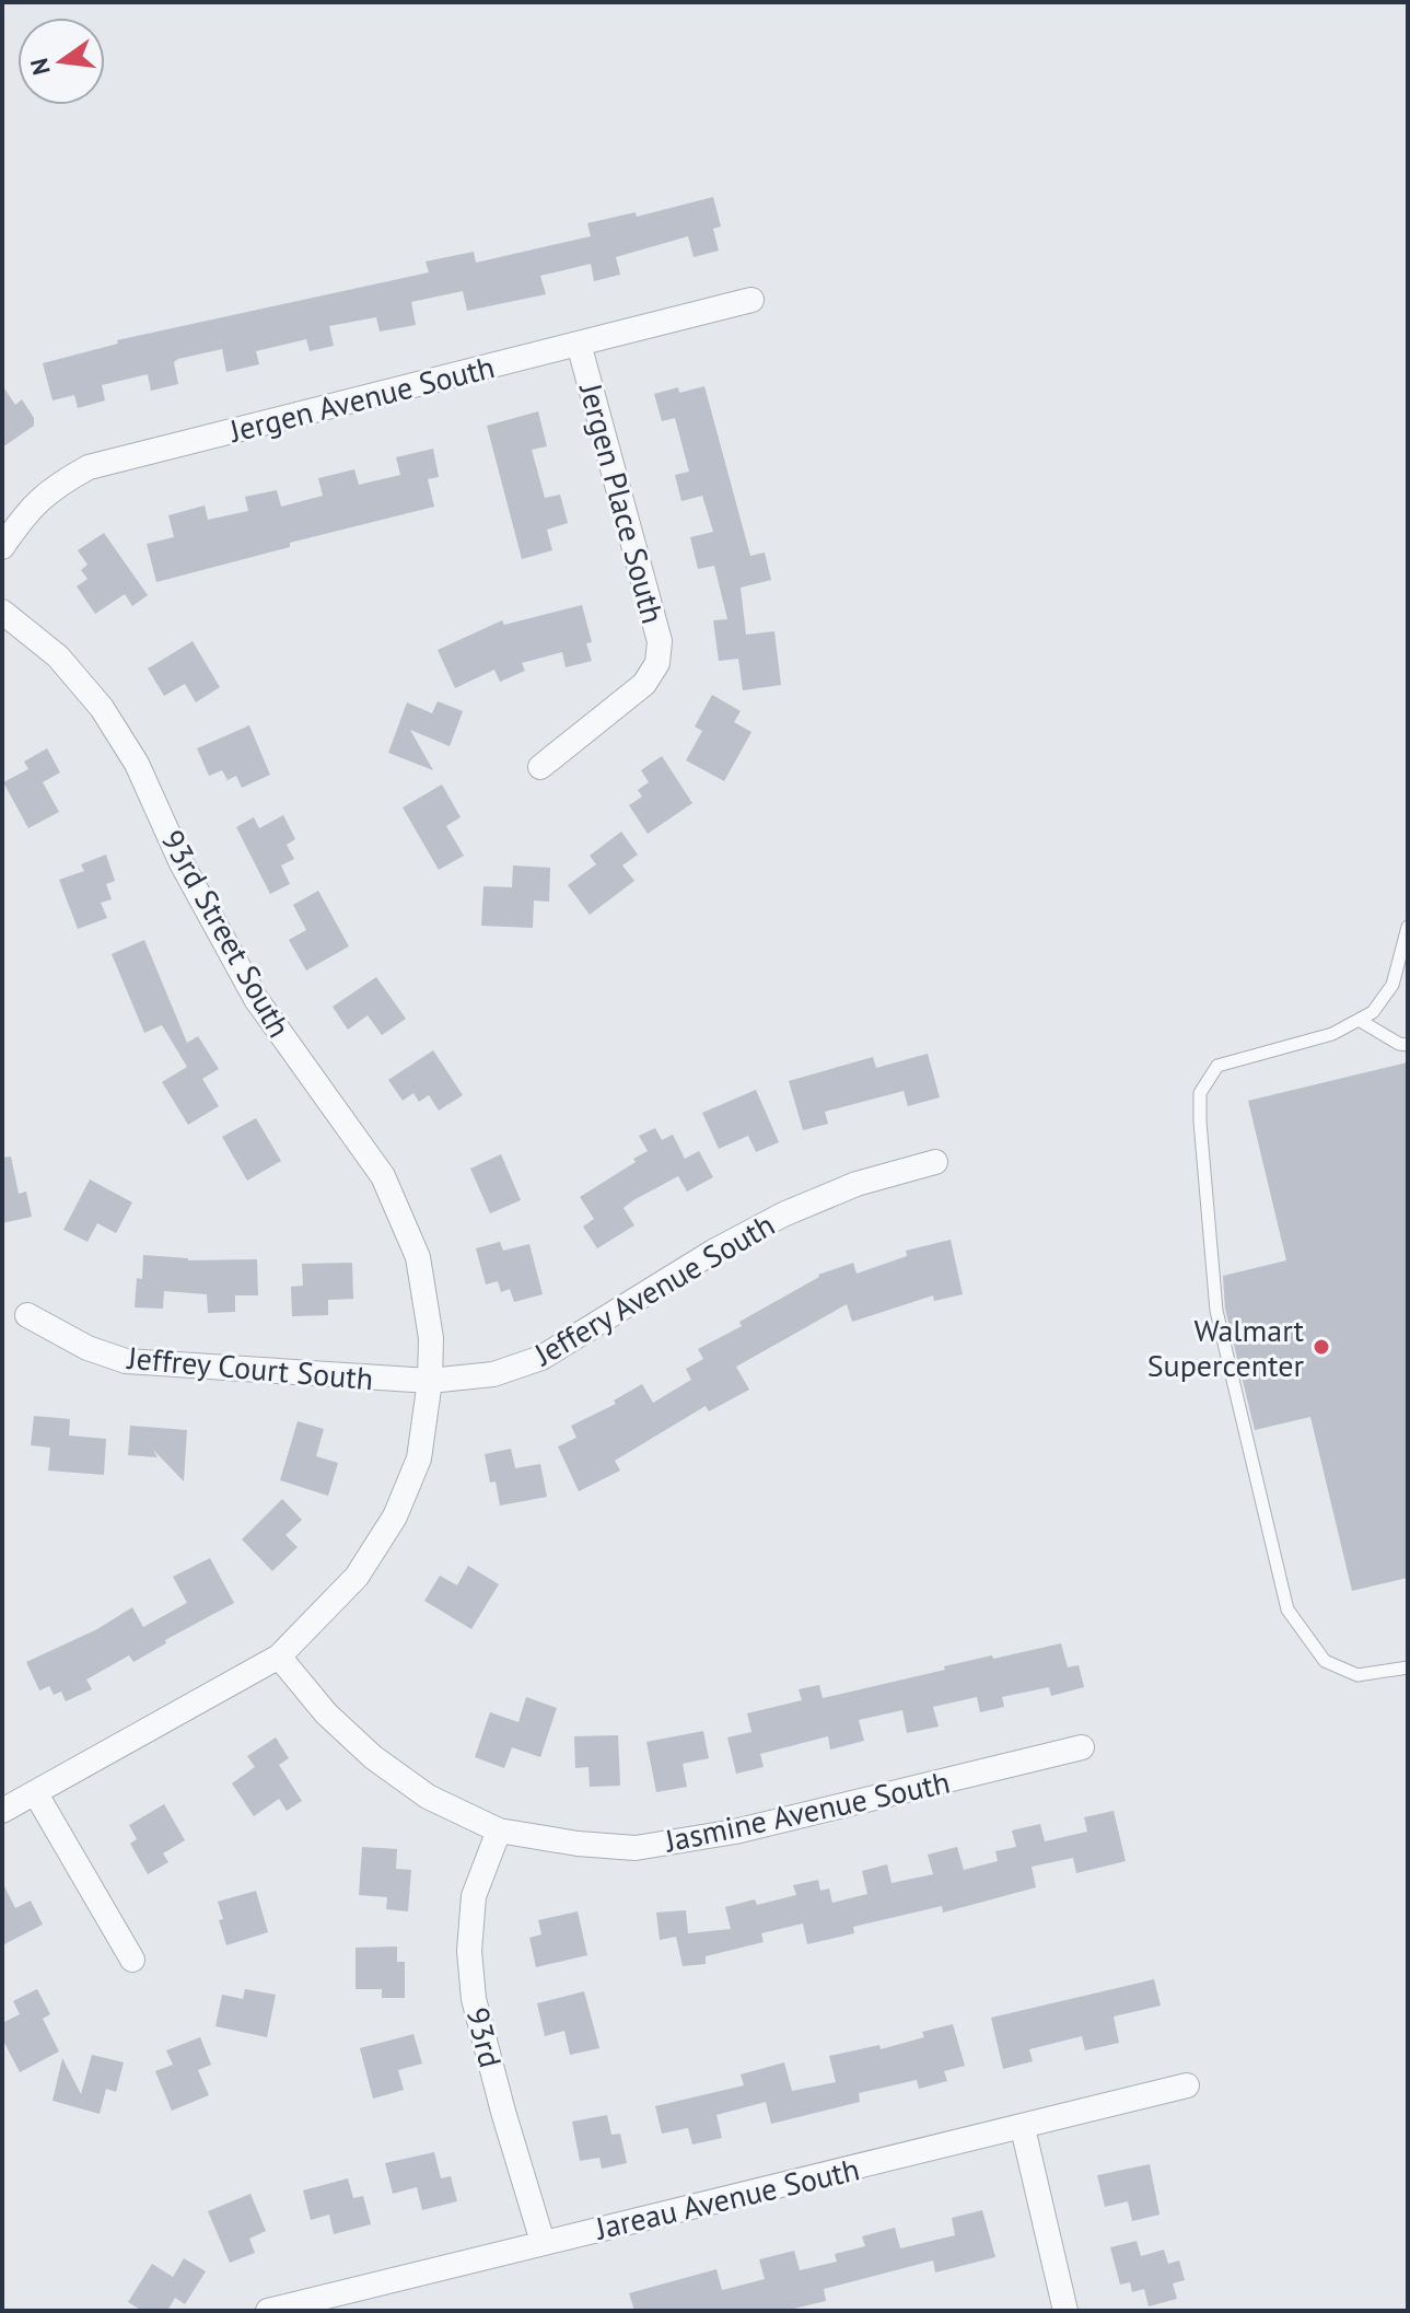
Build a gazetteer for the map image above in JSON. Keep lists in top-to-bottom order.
{
  "streets": {
    "street": [
      "Jergen Avenue South",
      "Jergen Place South",
      "93rd Street South",
      "Jeffery Avenue South",
      "Jeffrey Court South",
      "Jasmine Avenue South",
      "93rd",
      "Jareau Avenue South"
    ]
  },
  "crossings": [
    ["Jergen Avenue South", "Jergen Place South"],
    ["93rd Street South", "Jeffery Avenue South"],
    ["93rd Street South", "Jeffrey Court South"],
    ["Jeffery Avenue South", "Jeffrey Court South"],
    ["Jasmine Avenue South", "93rd"],
    ["93rd", "Jareau Avenue South"]
  ],
  "places": ["Walmart Supercenter"],
  "north": "left"
}
